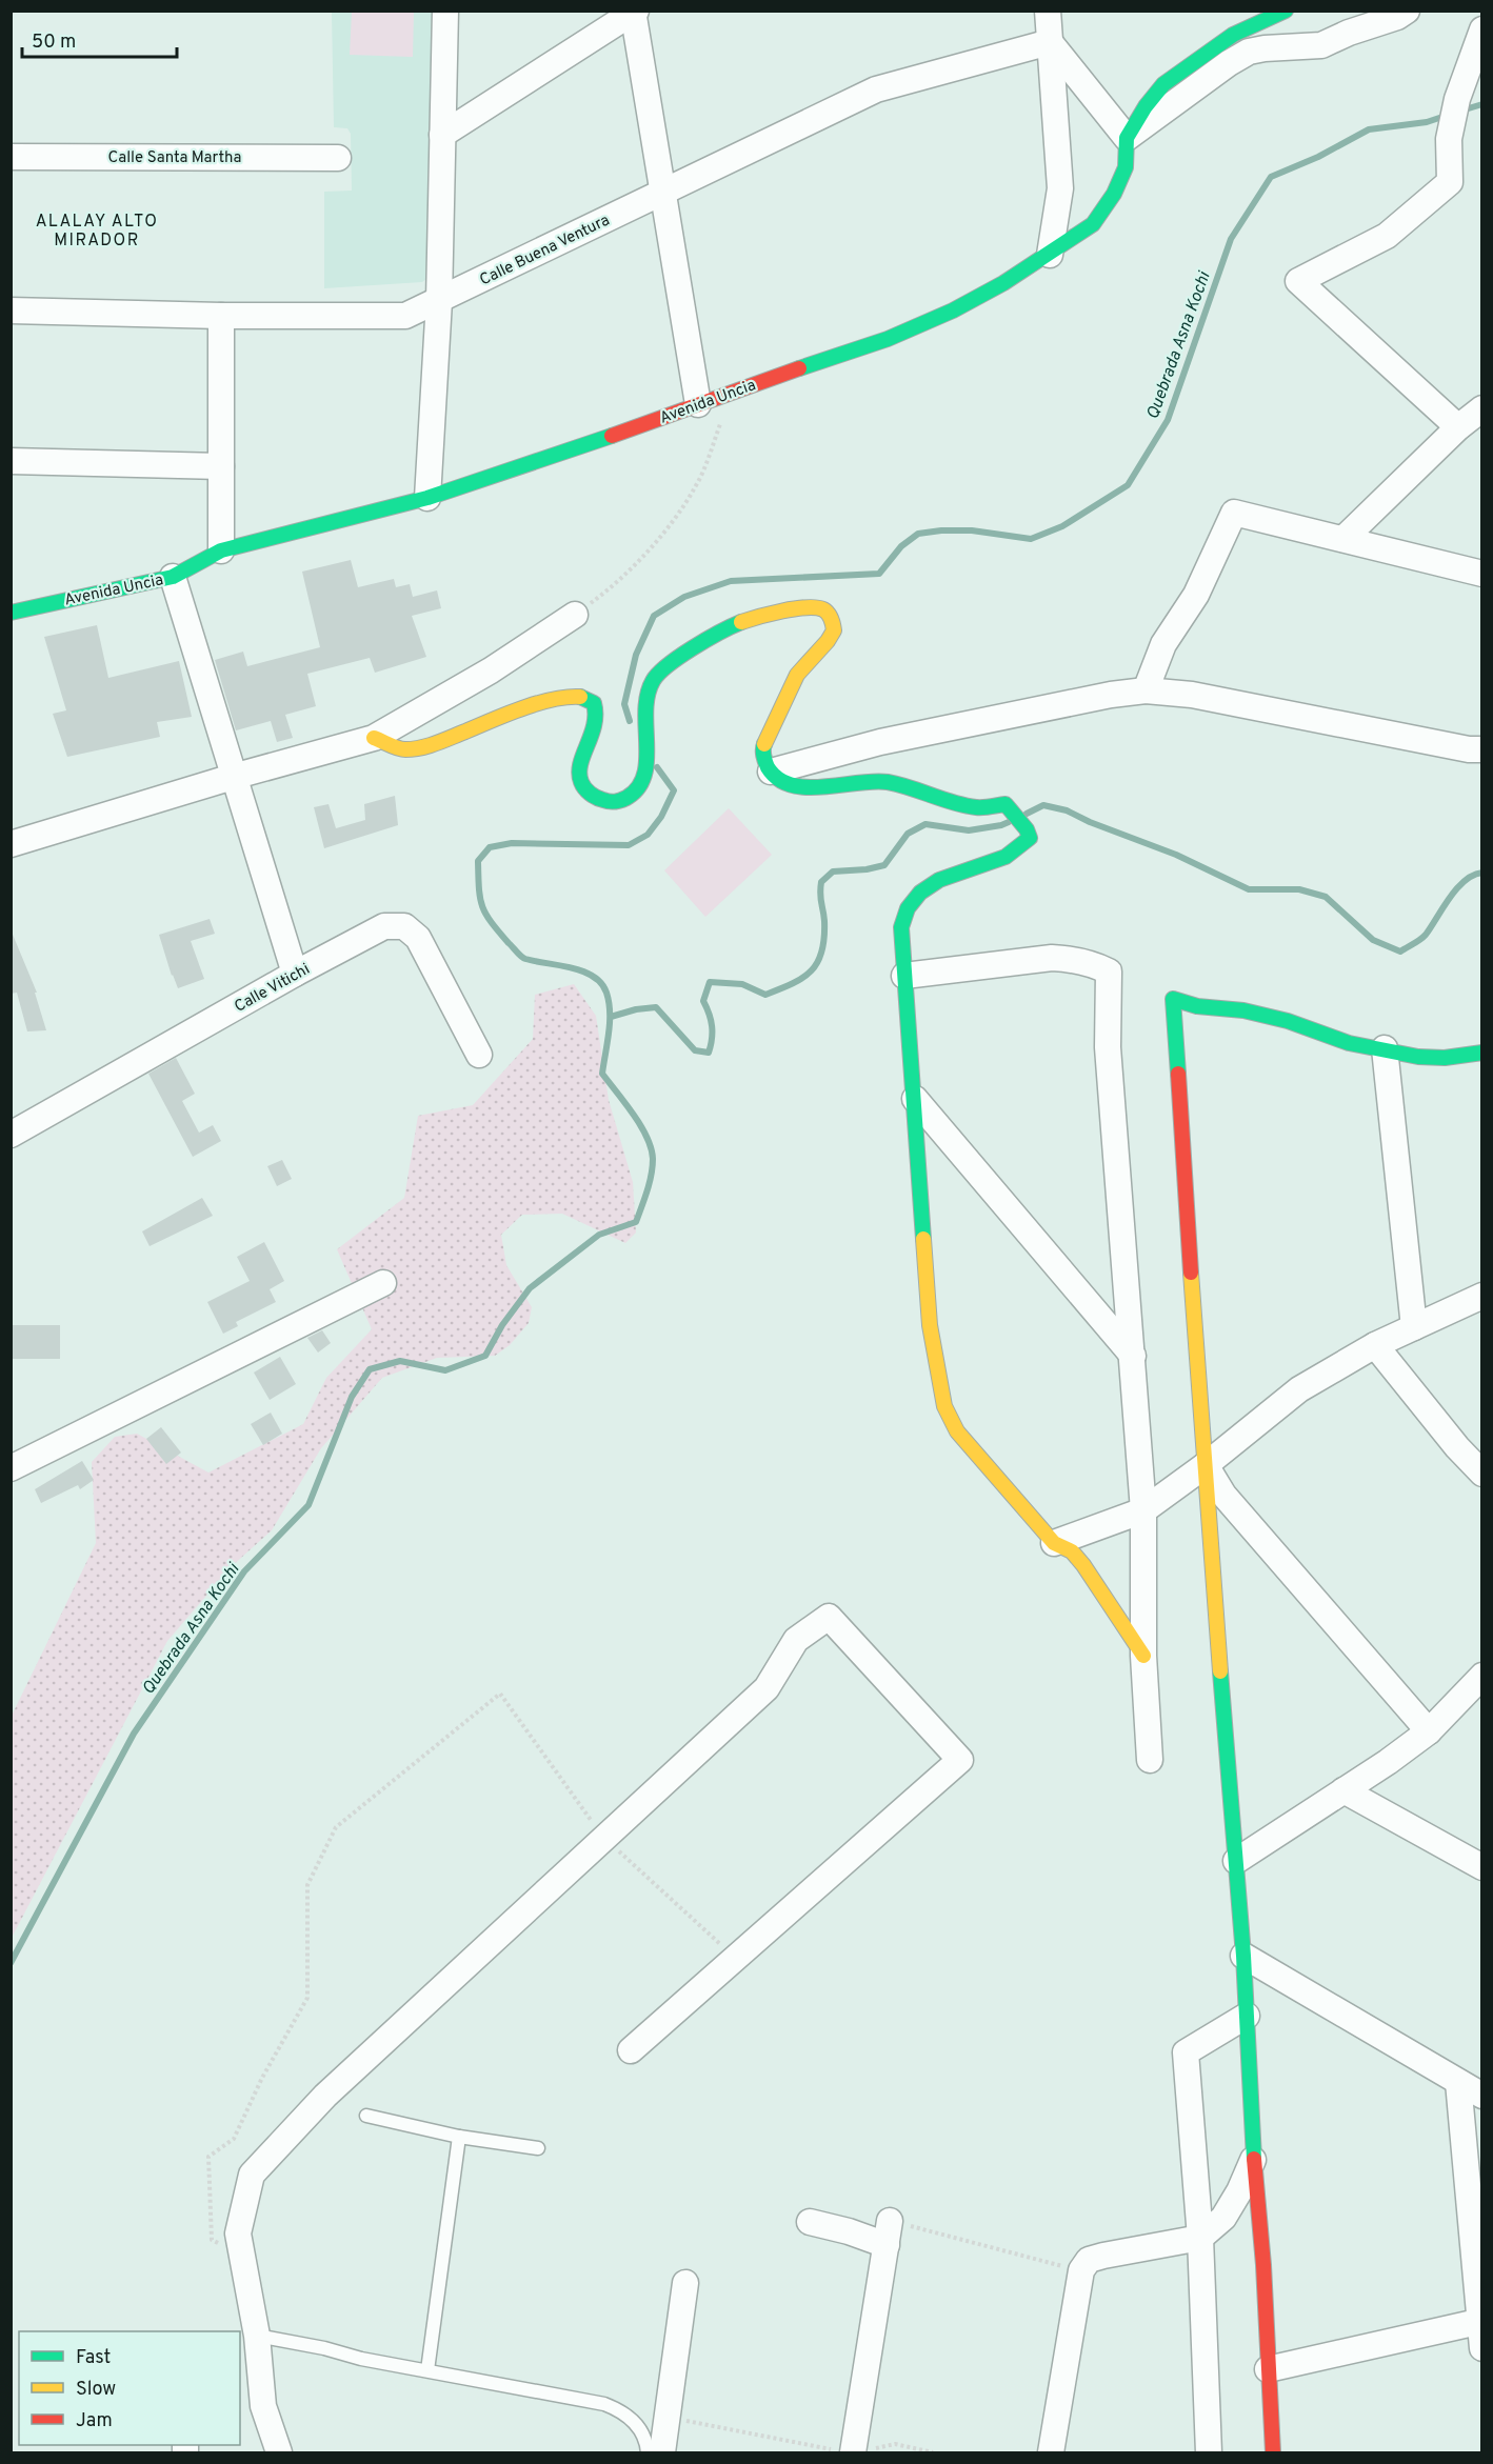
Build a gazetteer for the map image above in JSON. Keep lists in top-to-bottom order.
{
  "streets": {
    "street": [
      "Calle Santa Martha",
      "Calle Buena Ventura",
      "Avenida Uncia",
      "Calle Vitichi"
    ]
  },
  "districts": ["ALALAY ALTO MIRADOR"],
  "water": ["Quebrada Asna Kochi"],
  "legend": ["Fast", "Slow", "Jam"],
  "scale_bar": "50 m"
}
